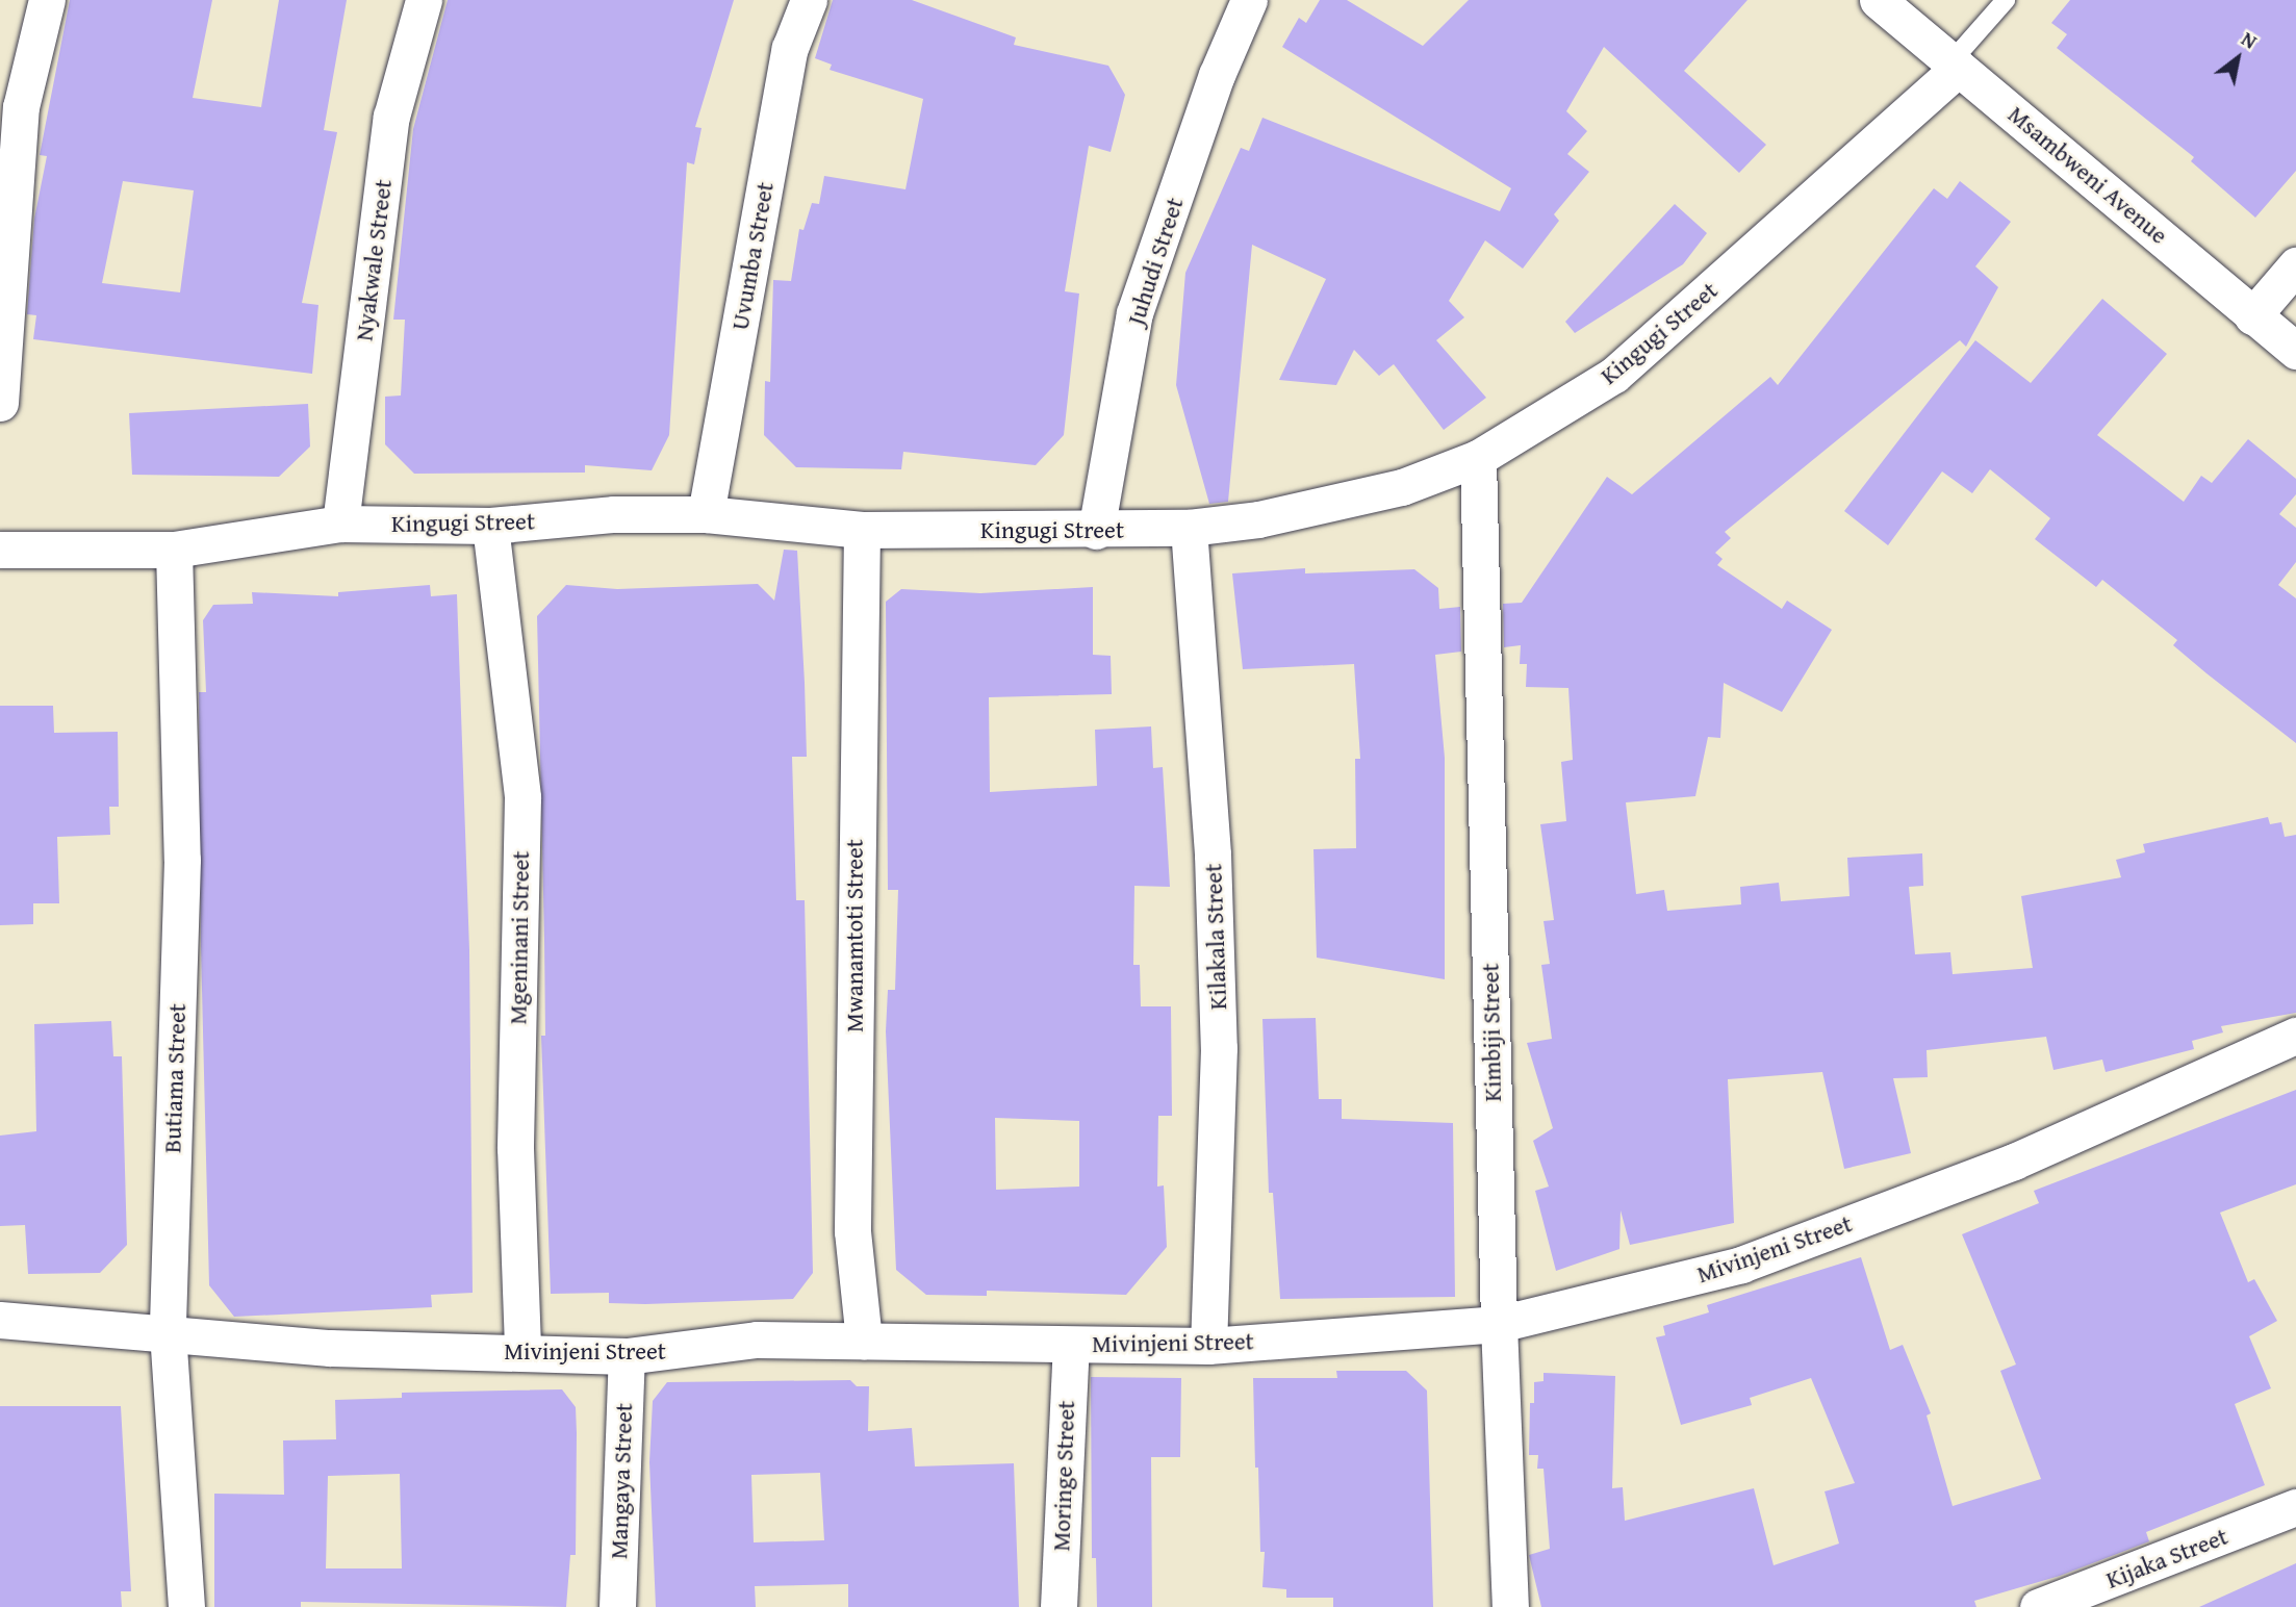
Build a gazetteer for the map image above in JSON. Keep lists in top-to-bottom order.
{
  "streets": {
    "street": [
      "Msambweni Avenue",
      "Uvumba Street",
      "Nyakwale Street",
      "Juhudi Street",
      "Kingugi Street",
      "Mwanamtoti Street",
      "Kilakala Street",
      "Mgeninani Street",
      "Kimbiji Street",
      "Butiama Street",
      "Mivinjeni Street",
      "Moringe Street",
      "Mangaya Street",
      "Kijaka Street"
    ]
  },
  "crossings": [
    ["Msambweni Avenue", "Kingugi Street"],
    ["Uvumba Street", "Kingugi Street"],
    ["Nyakwale Street", "Kingugi Street"],
    ["Juhudi Street", "Kingugi Street"],
    ["Kingugi Street", "Mwanamtoti Street"],
    ["Kingugi Street", "Kilakala Street"],
    ["Kingugi Street", "Mgeninani Street"],
    ["Kingugi Street", "Kimbiji Street"],
    ["Kingugi Street", "Butiama Street"],
    ["Mwanamtoti Street", "Mivinjeni Street"],
    ["Kilakala Street", "Mivinjeni Street"],
    ["Mgeninani Street", "Mivinjeni Street"],
    ["Kimbiji Street", "Mivinjeni Street"],
    ["Butiama Street", "Mivinjeni Street"],
    ["Mivinjeni Street", "Moringe Street"],
    ["Mivinjeni Street", "Mangaya Street"]
  ],
  "north": "top right"
}
